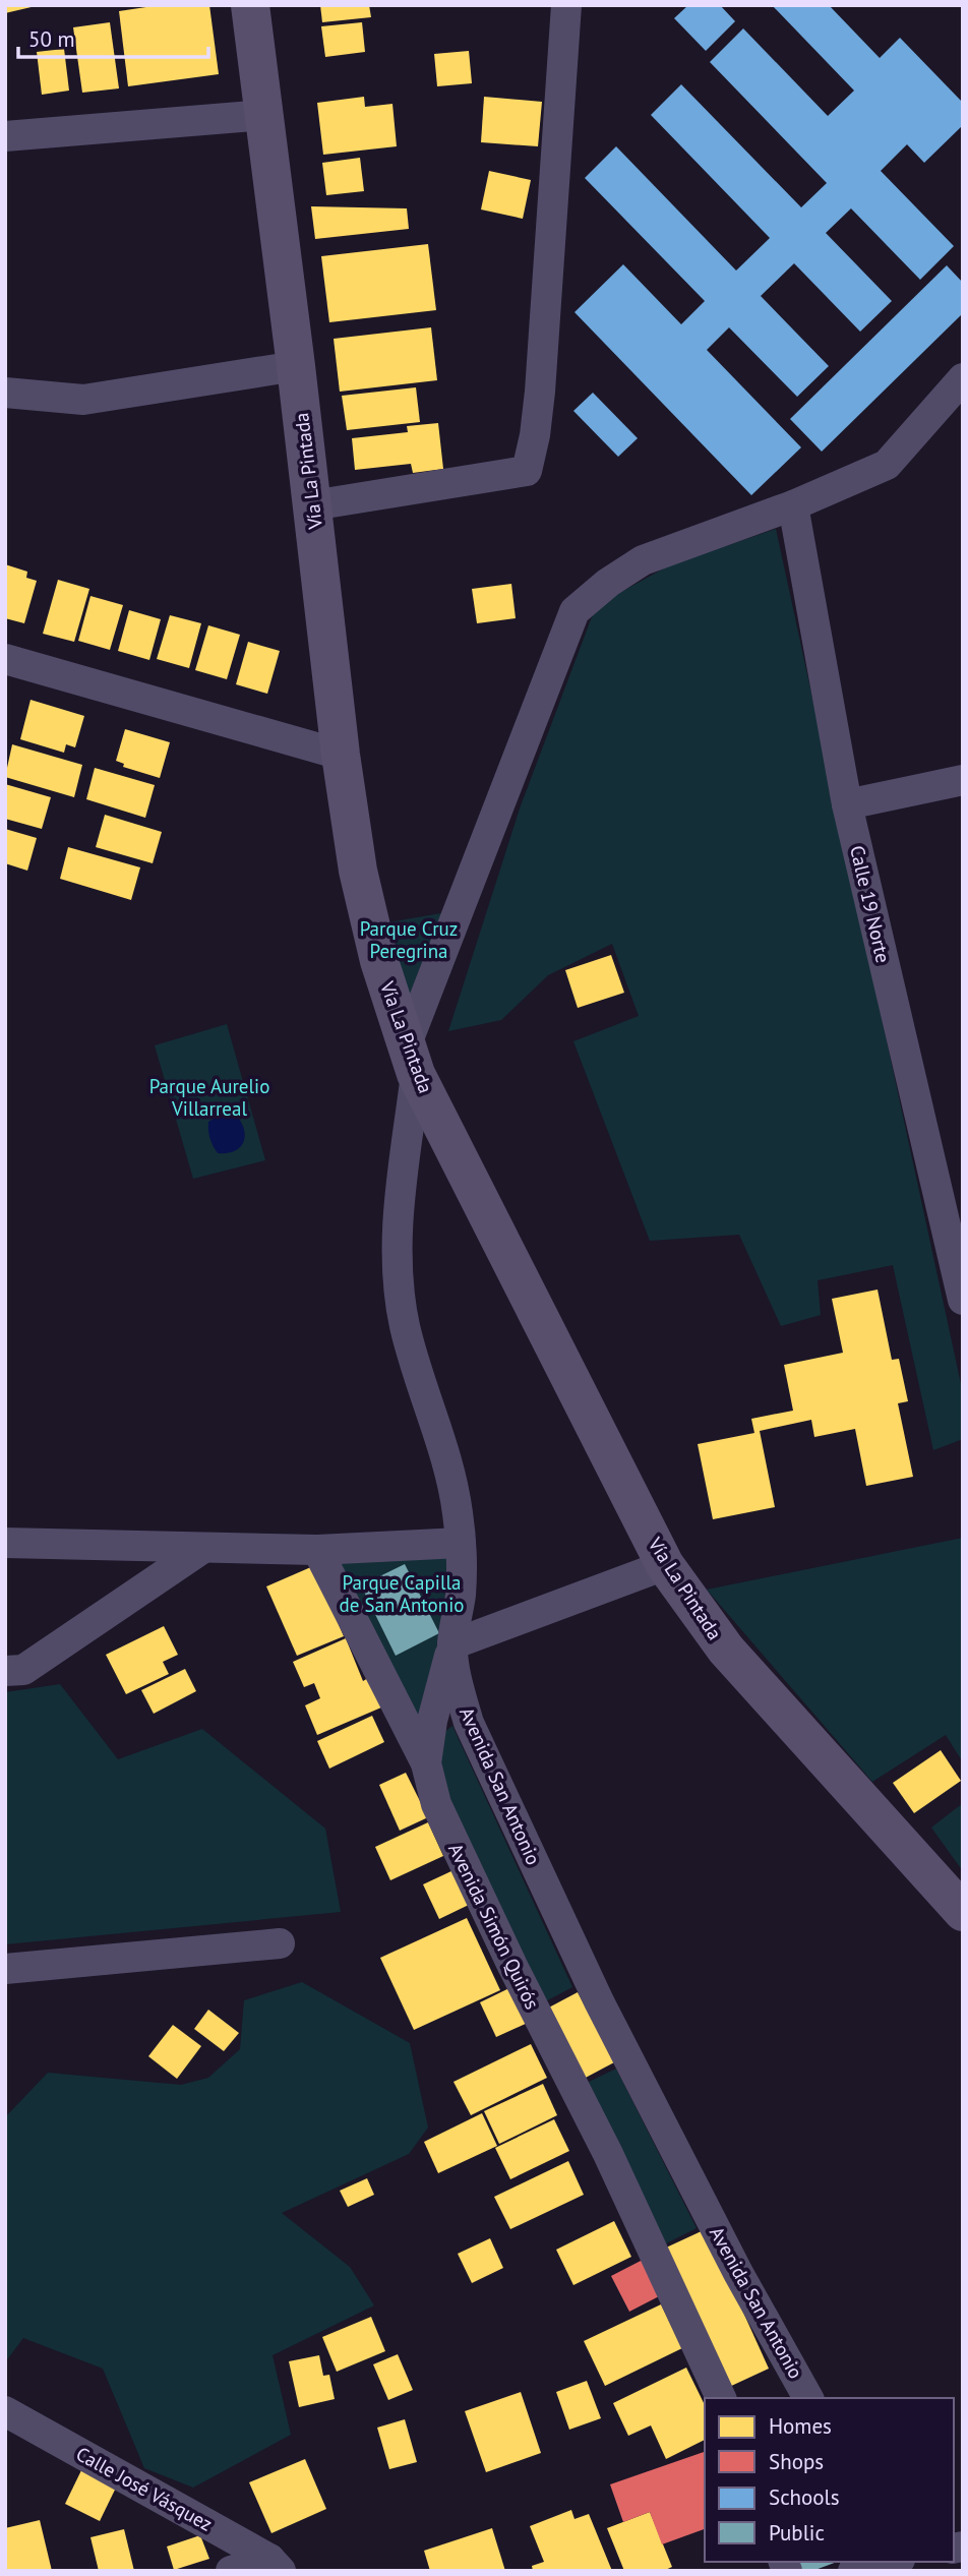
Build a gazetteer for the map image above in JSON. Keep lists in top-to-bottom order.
{
  "streets": {
    "main road": ["Vía La Pintada"],
    "street": [
      "Calle 19 Norte",
      "Avenida San Antonio",
      "Avenida Simón Quirós",
      "Calle José Vásquez"
    ]
  },
  "crossings": [
    ["Vía La Pintada", "Avenida San Antonio"],
    ["Calle 19 Norte", "Avenida San Antonio"],
    ["Avenida San Antonio", "Avenida Simón Quirós"]
  ],
  "parks": ["Parque Cruz Peregrina", "Parque Aurelio Villarreal", "Parque Capilla de San Antonio"],
  "legend": [
    "Homes",
    "Shops",
    "Schools",
    "Public"
  ],
  "scale_bar": "50 m"
}
